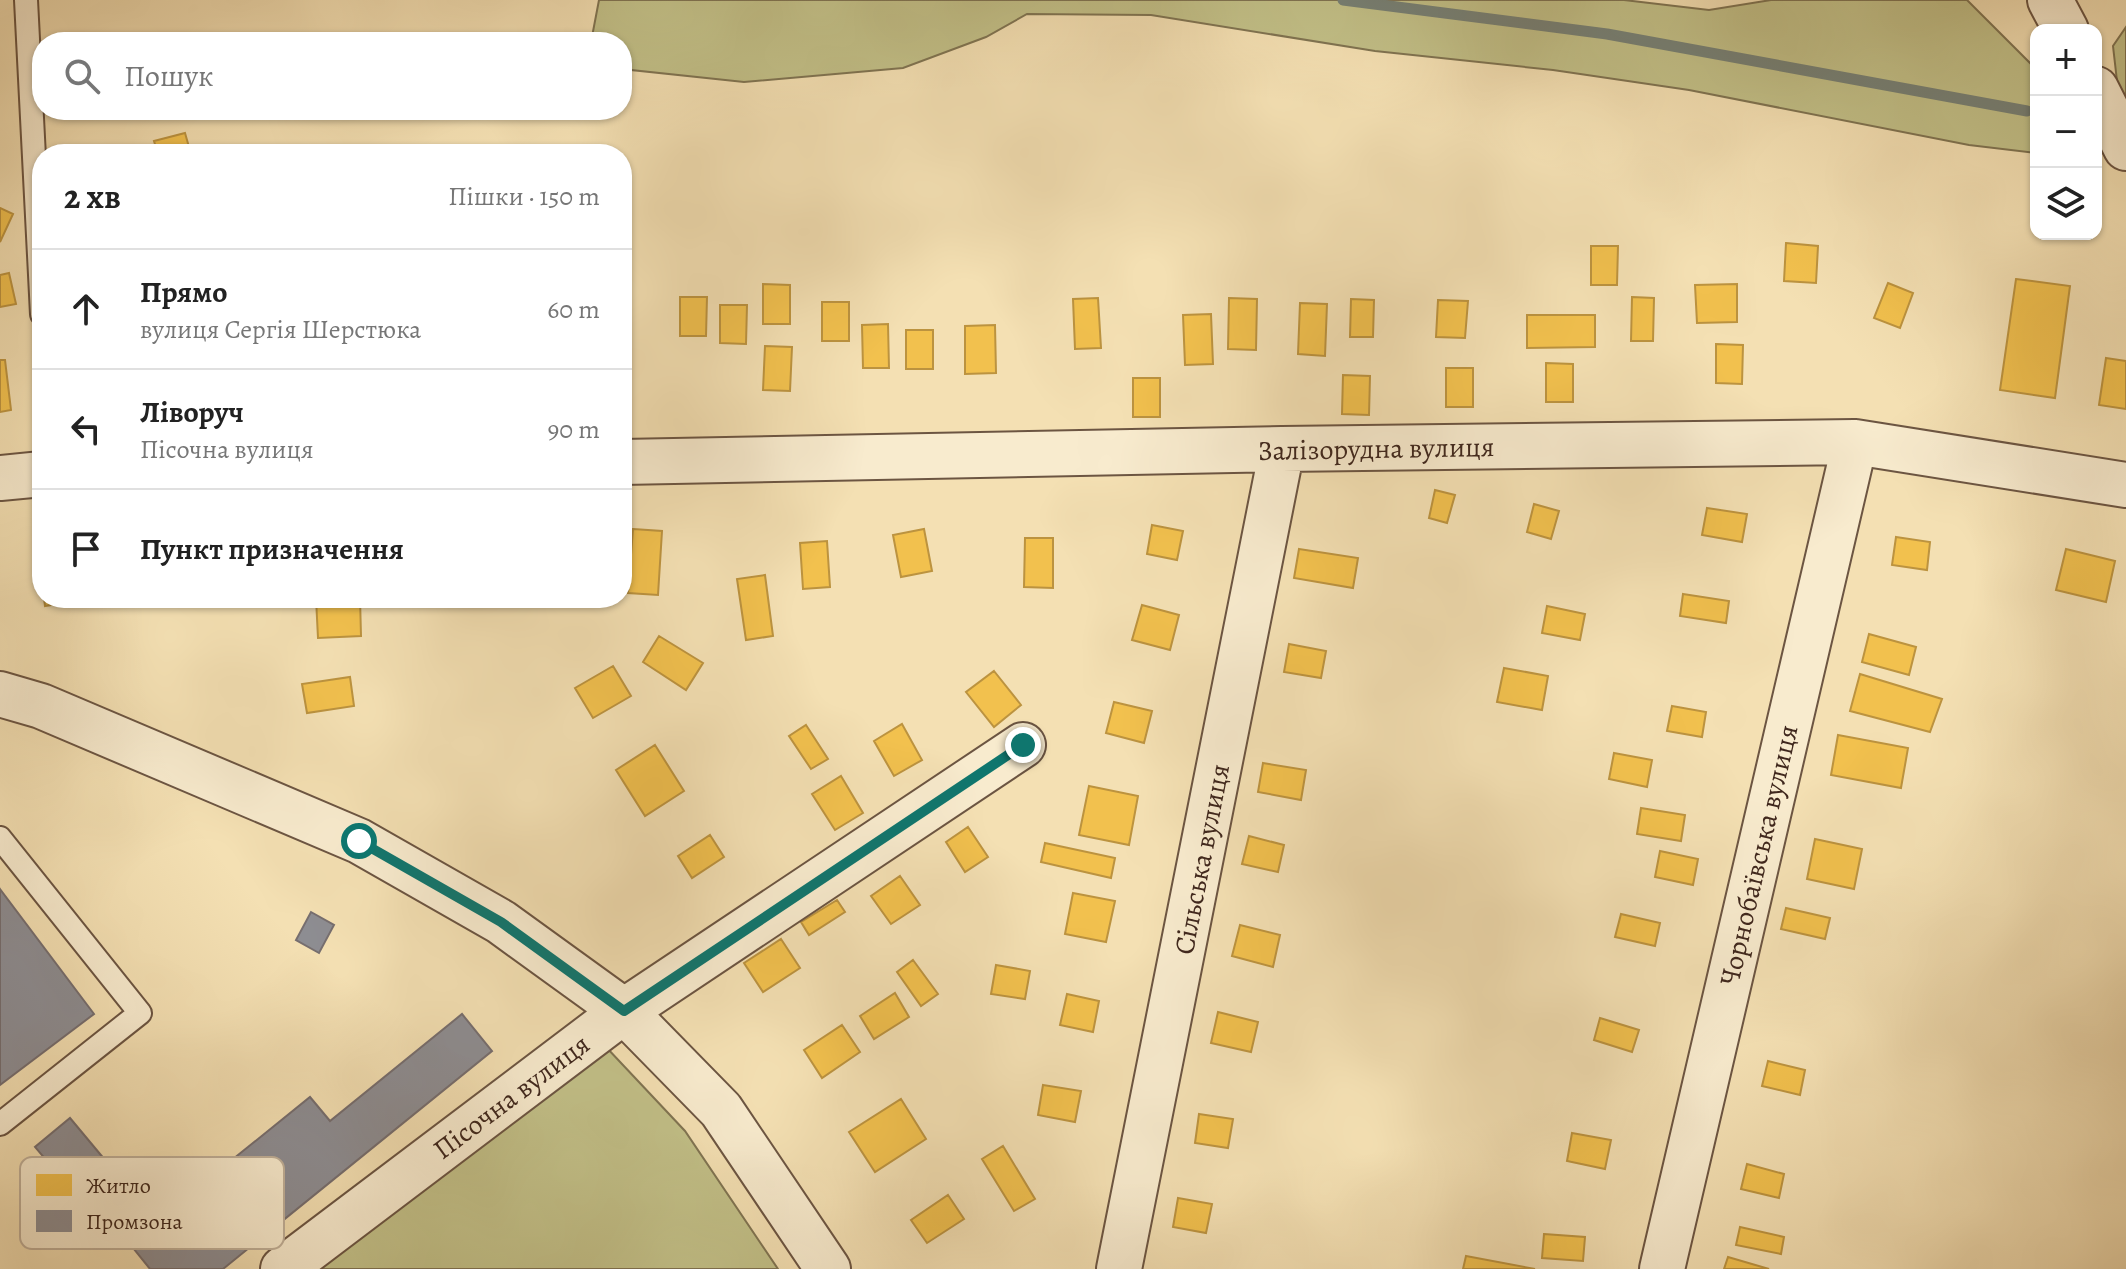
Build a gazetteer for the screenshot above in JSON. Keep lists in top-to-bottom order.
{
  "streets": {
    "street": [
      "Залізорудна вулиця",
      "Чорнобаївська вулиця",
      "Сільська вулиця",
      "Пісочна вулиця"
    ]
  },
  "crossings": [
    ["Залізорудна вулиця", "Чорнобаївська вулиця"],
    ["Залізорудна вулиця", "Сільська вулиця"]
  ],
  "legend": ["Житло", "Промзона"],
  "page": {
    "map_buttons": ["+", "−"],
    "search": "Пошук",
    "heading": ["2 хв", "Пішки · 150 m"],
    "list": [
      ["Прямо", "вулиця Сергія Шерстюка", "60 m"],
      ["Ліворуч", "Пісочна вулиця", "90 m"],
      "Пункт призначення"
    ]
  }
}
